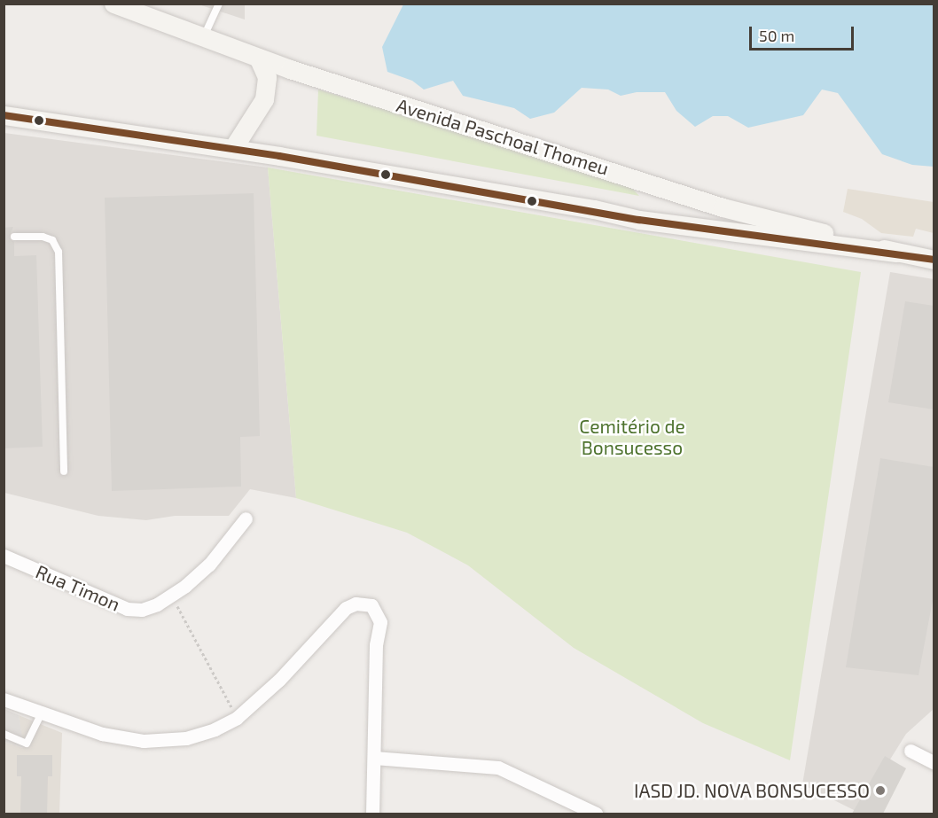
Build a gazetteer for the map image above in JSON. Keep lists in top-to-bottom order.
{
  "streets": {
    "main road": ["Avenida Paschoal Thomeu"],
    "street": ["Rua Timon"]
  },
  "parks": ["Cemitério de Bonsucesso"],
  "places": ["IASD JD. NOVA BONSUCESSO"],
  "scale_bar": "50 m"
}
